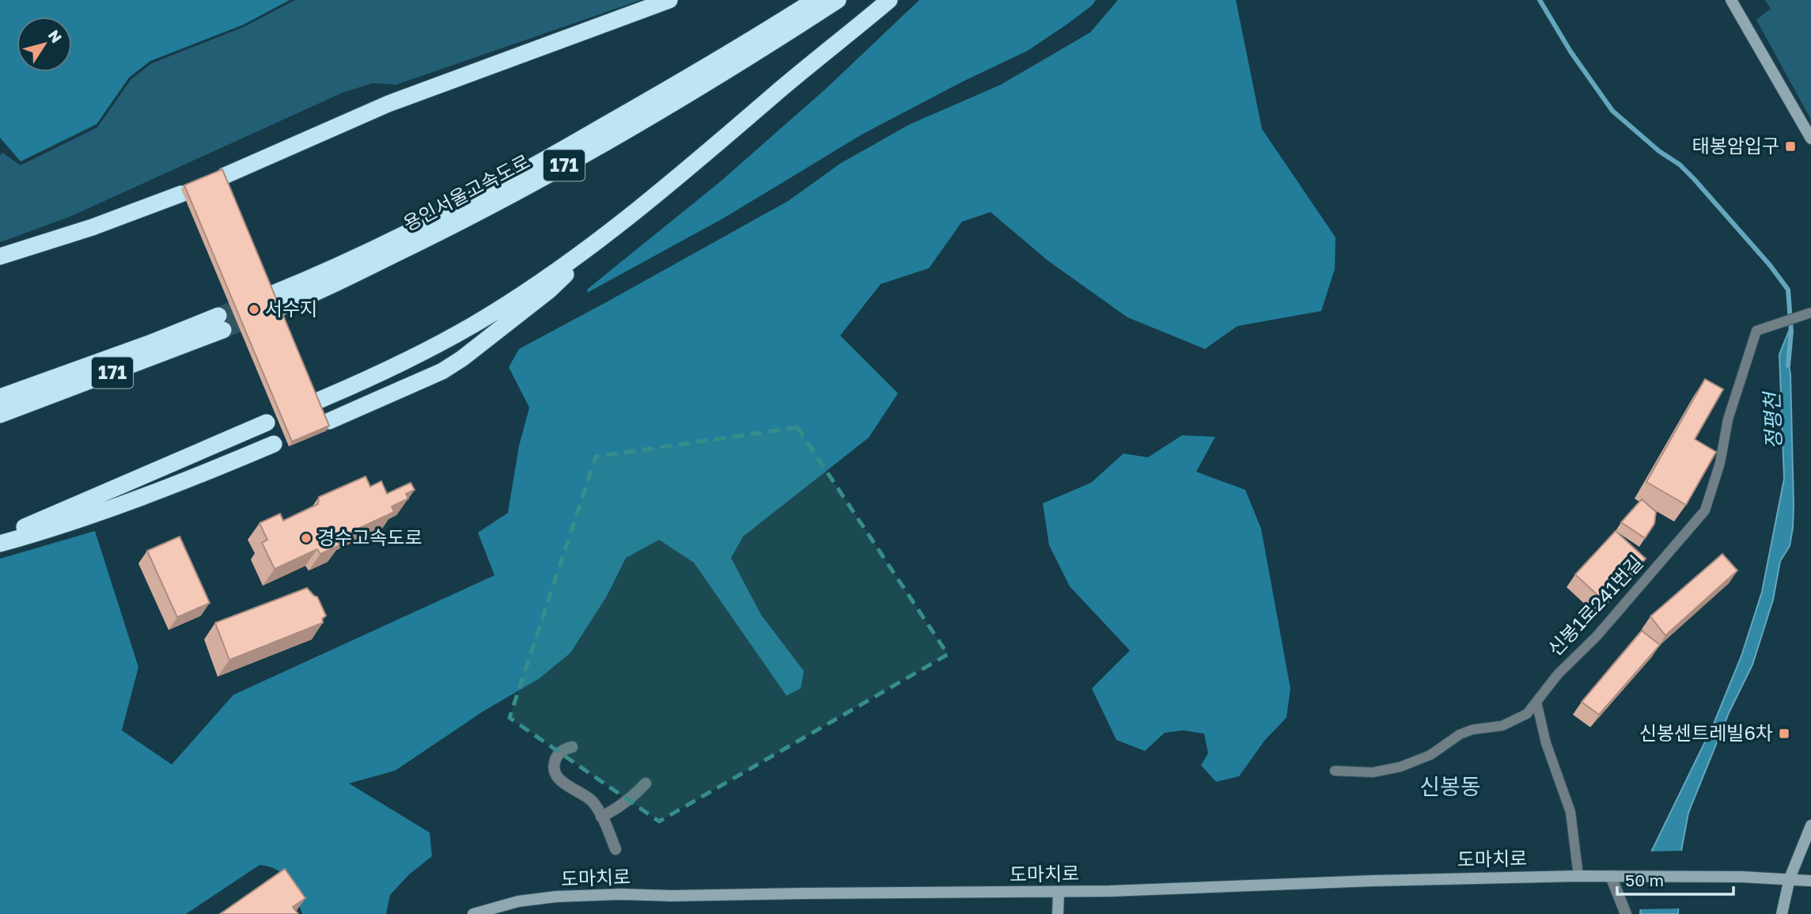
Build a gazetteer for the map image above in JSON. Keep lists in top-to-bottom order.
{
  "streets": {
    "highway": ["171", "용인서울고속도로"],
    "main road": ["도마치로"],
    "lane": ["신봉1로241번길"]
  },
  "districts": ["신봉동"],
  "water": ["정평천"],
  "places": {
    "transit": ["태봉암입구", "신봉센트레빌6차"],
    "other": ["서수지", "경수고속도로"]
  },
  "scale_bar": "50 m",
  "north": "top right"
}
